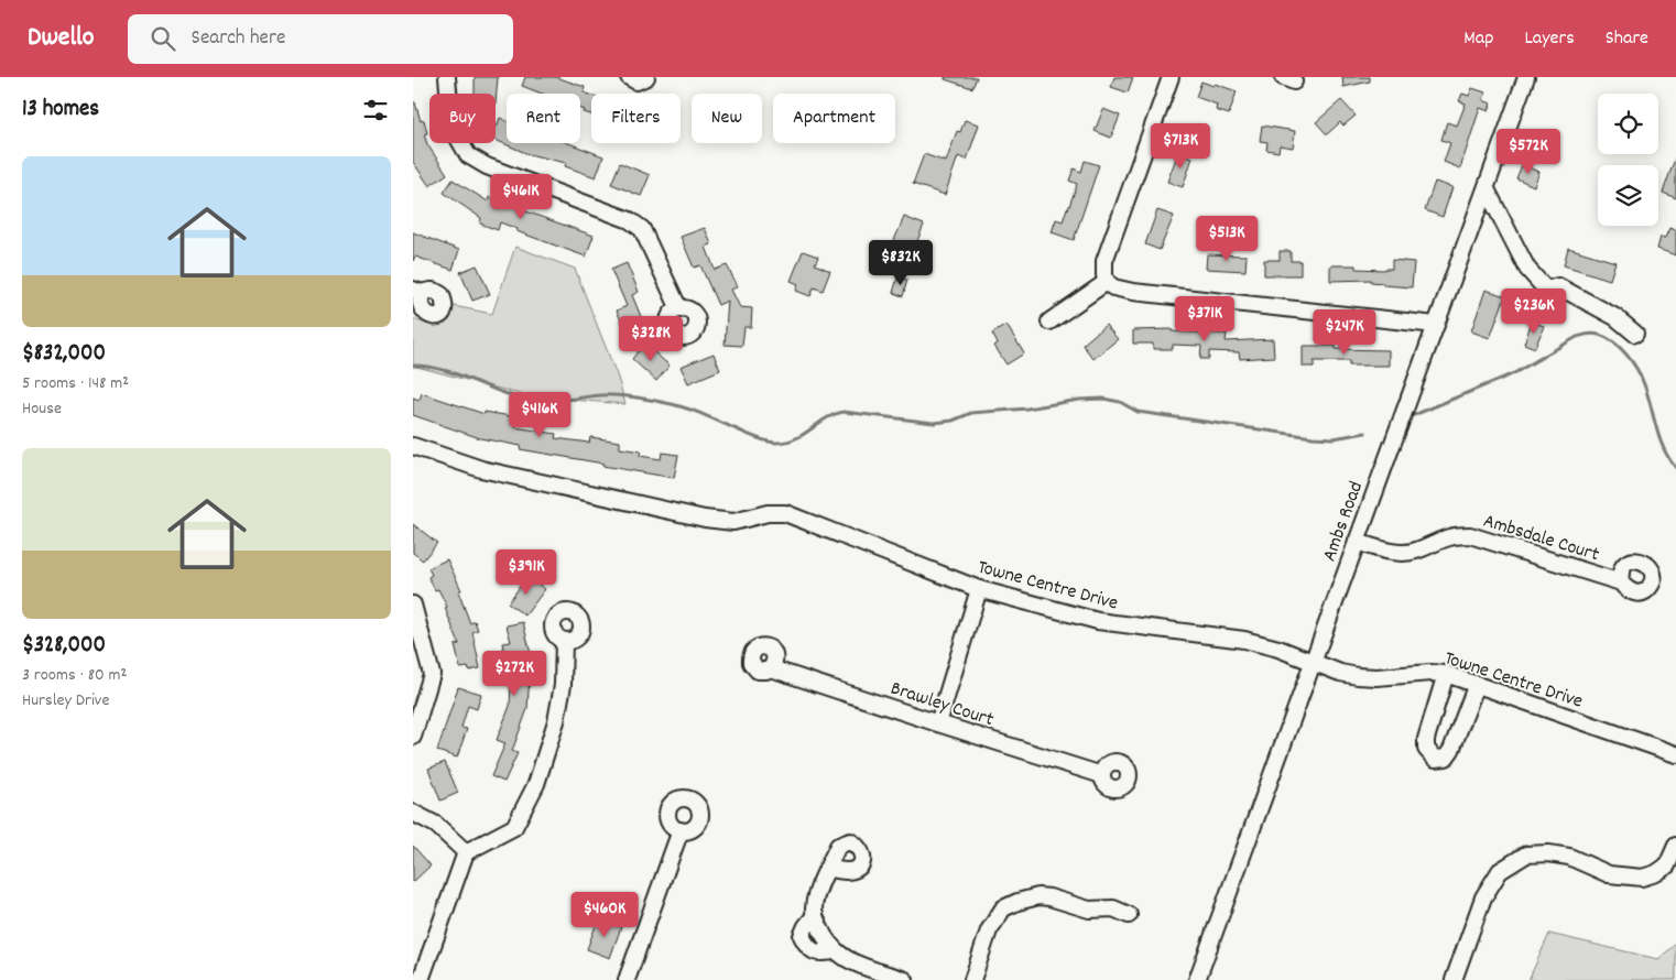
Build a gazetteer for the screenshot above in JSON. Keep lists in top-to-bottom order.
{
  "streets": {
    "street": [
      "Ambs Road",
      "Ambsdale Court",
      "Towne Centre Drive",
      "Brawley Court"
    ]
  },
  "crossings": [
    ["Ambs Road", "Ambsdale Court"],
    ["Ambs Road", "Towne Centre Drive"]
  ],
  "page": {
    "header": "Dwello",
    "search": "Search here",
    "nav": ["Map", "Layers", "Share"],
    "heading": "13 homes",
    "chip": [
      "Buy",
      "Rent",
      "Filters",
      "New",
      "Apartment"
    ],
    "price": [
      "$713K",
      "$572K",
      "$461K",
      "$513K",
      "$832K",
      "$236K",
      "$371K",
      "$247K",
      "$328K",
      "$416K",
      "$391K",
      "$272K",
      "$460K"
    ],
    "list": [
      {
        "name": "$832,000",
        "note": "5 rooms · 148 m² · House"
      },
      {
        "name": "$328,000",
        "note": "3 rooms · 80 m² · Hursley Drive"
      }
    ]
  }
}
